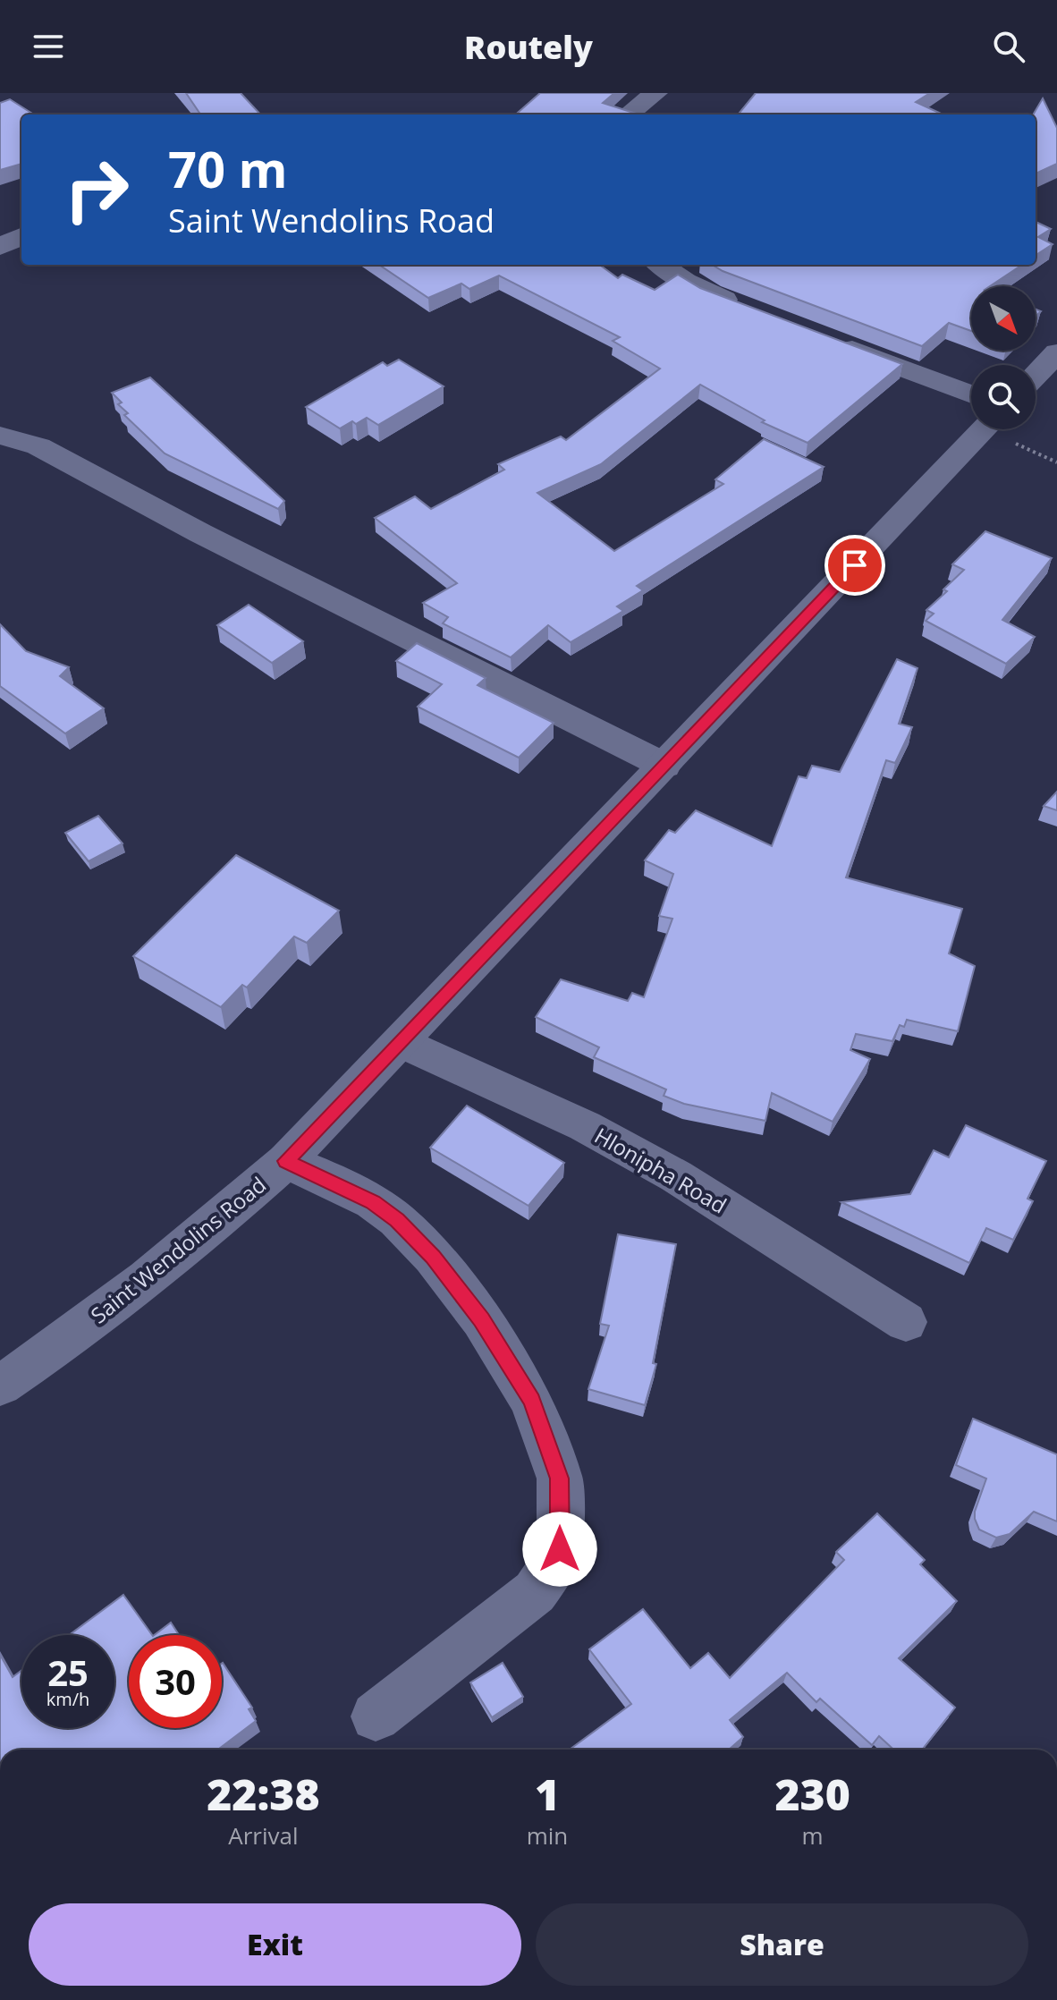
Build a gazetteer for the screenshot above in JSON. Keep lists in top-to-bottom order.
{
  "streets": {
    "street": ["Hlonipha Road", "Saint Wendolins Road"]
  },
  "crossings": [
    ["Hlonipha Road", "Saint Wendolins Road"]
  ],
  "north": "bottom right",
  "page": {
    "header": "Routely",
    "turn": ["70 m", "Saint Wendolins Road"],
    "speed": "25 km/h",
    "limit": "30",
    "eta": [
      "22:38",
      "Arrival",
      "1",
      "min",
      "230",
      "m"
    ],
    "buttons": ["Exit", "Share"]
  }
}
